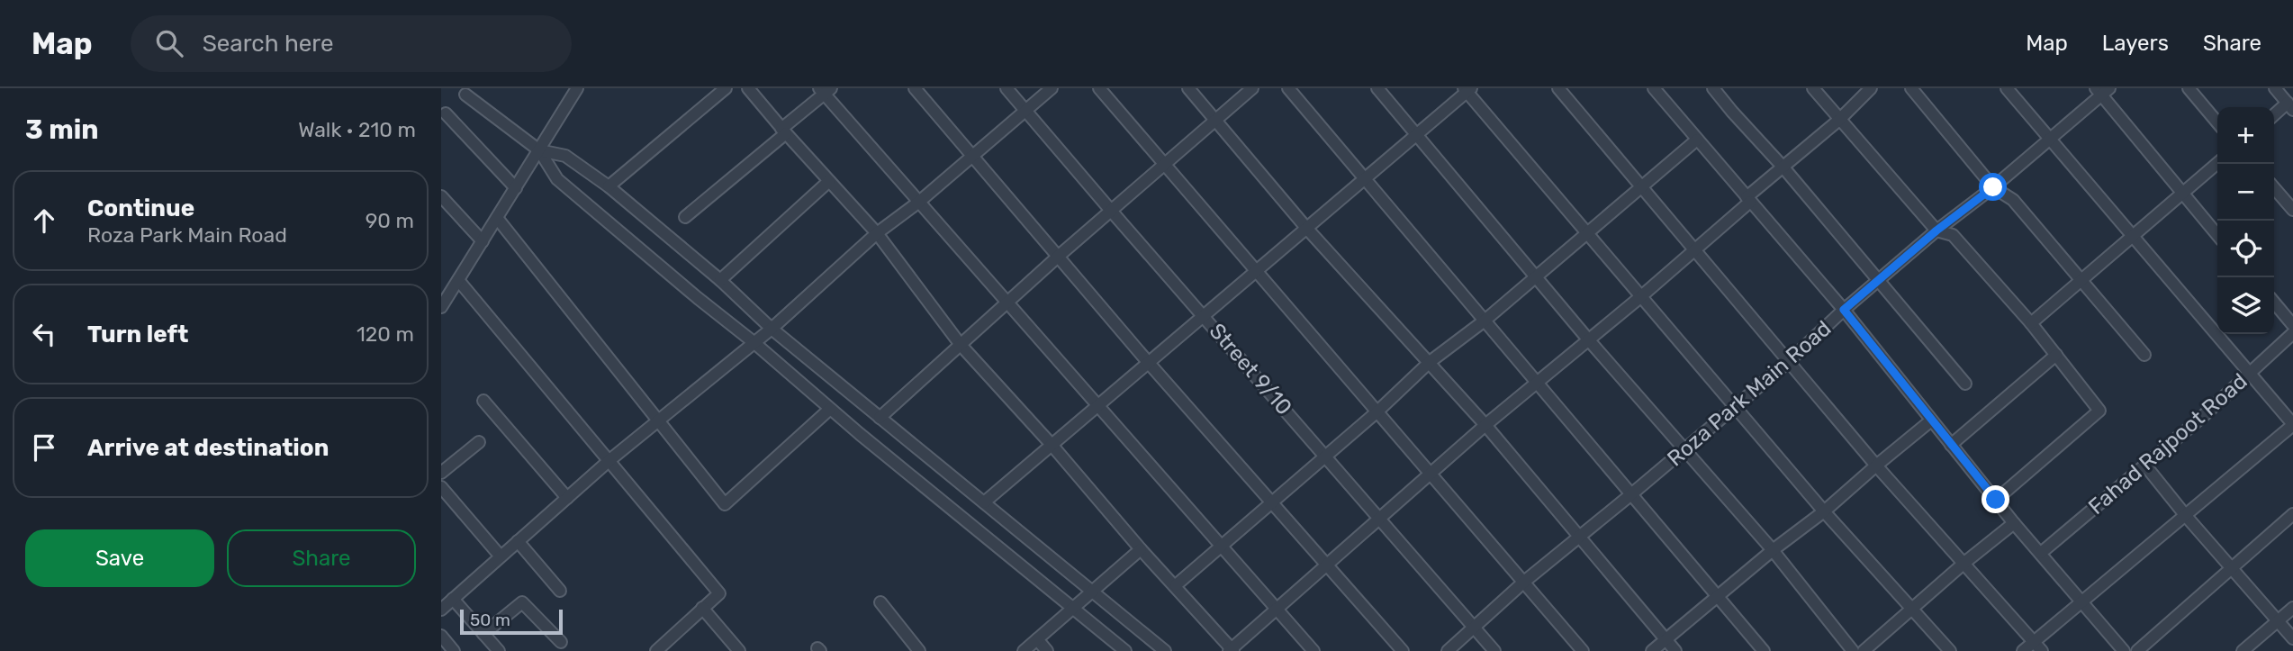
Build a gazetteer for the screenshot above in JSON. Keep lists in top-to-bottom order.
{
  "streets": {
    "street": ["Street 9/10", "Roza Park Main Road", "Fahad Rajpoot Road"]
  },
  "crossings": [
    ["Street 9/10", "Roza Park Main Road"]
  ],
  "scale_bar": "50 m",
  "page": {
    "header": "Map",
    "search": "Search here",
    "nav": ["Map", "Layers", "Share"],
    "heading": ["3 min", "Walk · 210 m"],
    "map_buttons": ["+", "−"],
    "list": [
      ["Continue", "Roza Park Main Road", "90 m"],
      ["Turn left", "120 m"],
      "Arrive at destination"
    ],
    "buttons": ["Save", "Share"],
    "scale": "50 m"
  }
}
